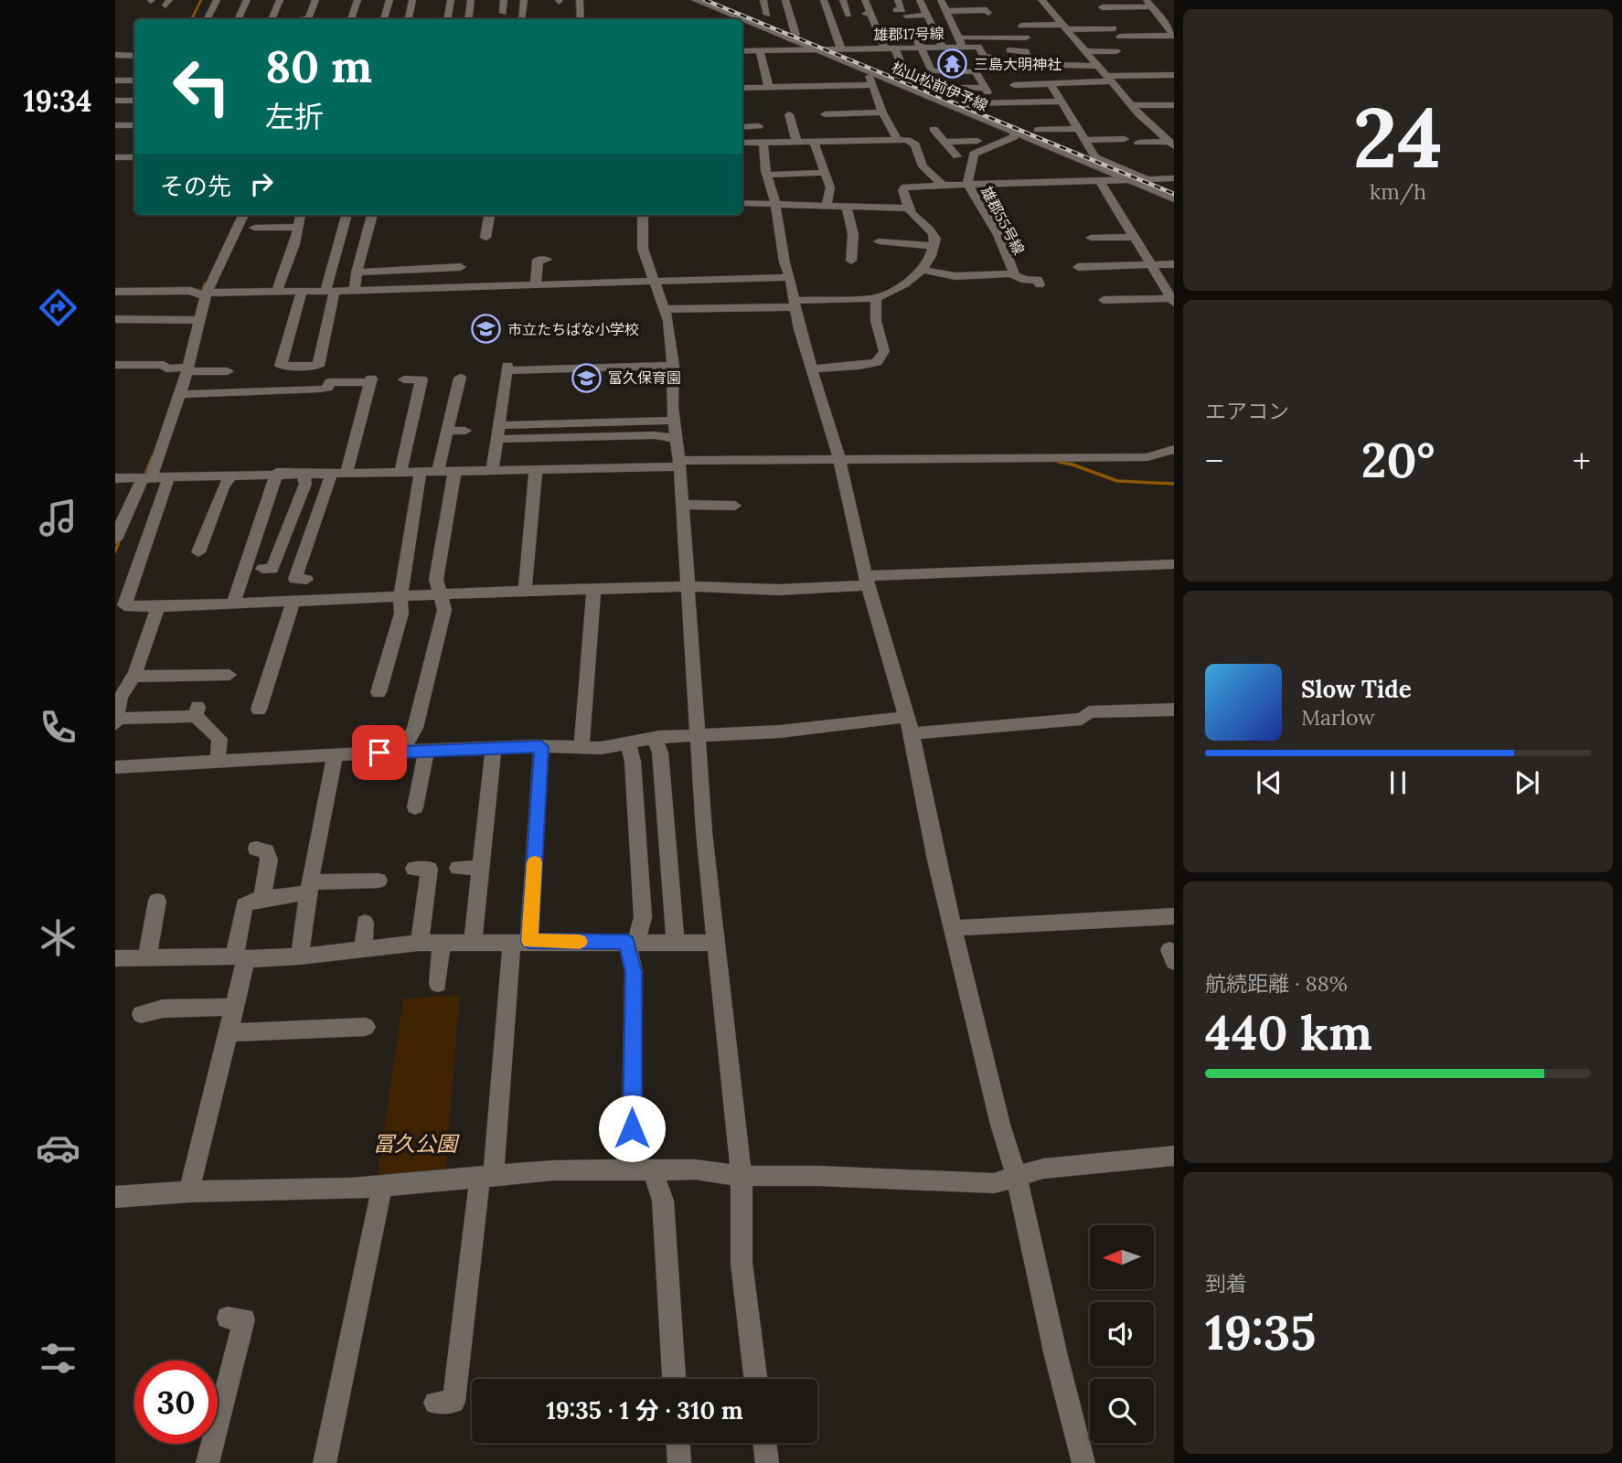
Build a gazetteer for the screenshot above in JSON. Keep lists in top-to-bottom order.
{
  "streets": {
    "main road": ["松山松前伊予線"],
    "street": ["雄郡17号線", "雄郡55号線"]
  },
  "crossings": [
    ["雄郡17号線", "松山松前伊予線"],
    ["松山松前伊予線", "雄郡55号線"]
  ],
  "parks": ["冨久公園"],
  "places": {
    "temple": ["三島大明神社"],
    "school or university": ["市立たちばな小学校", "富久保育園"]
  },
  "north": "left",
  "page": {
    "tabs": "19:34",
    "tile": [
      ["24", "km/h"],
      "エアコン",
      ["航続距離 · 88%", "440 km"],
      ["到着", "19:35"]
    ],
    "turn": ["80 m", "左折"],
    "then": "その先",
    "heat": ["−", "20°", "+"],
    "song": ["Slow Tide", "Marlow"],
    "limit": "30",
    "trip": "19:35 · 1 分 · 310 m"
  }
}
